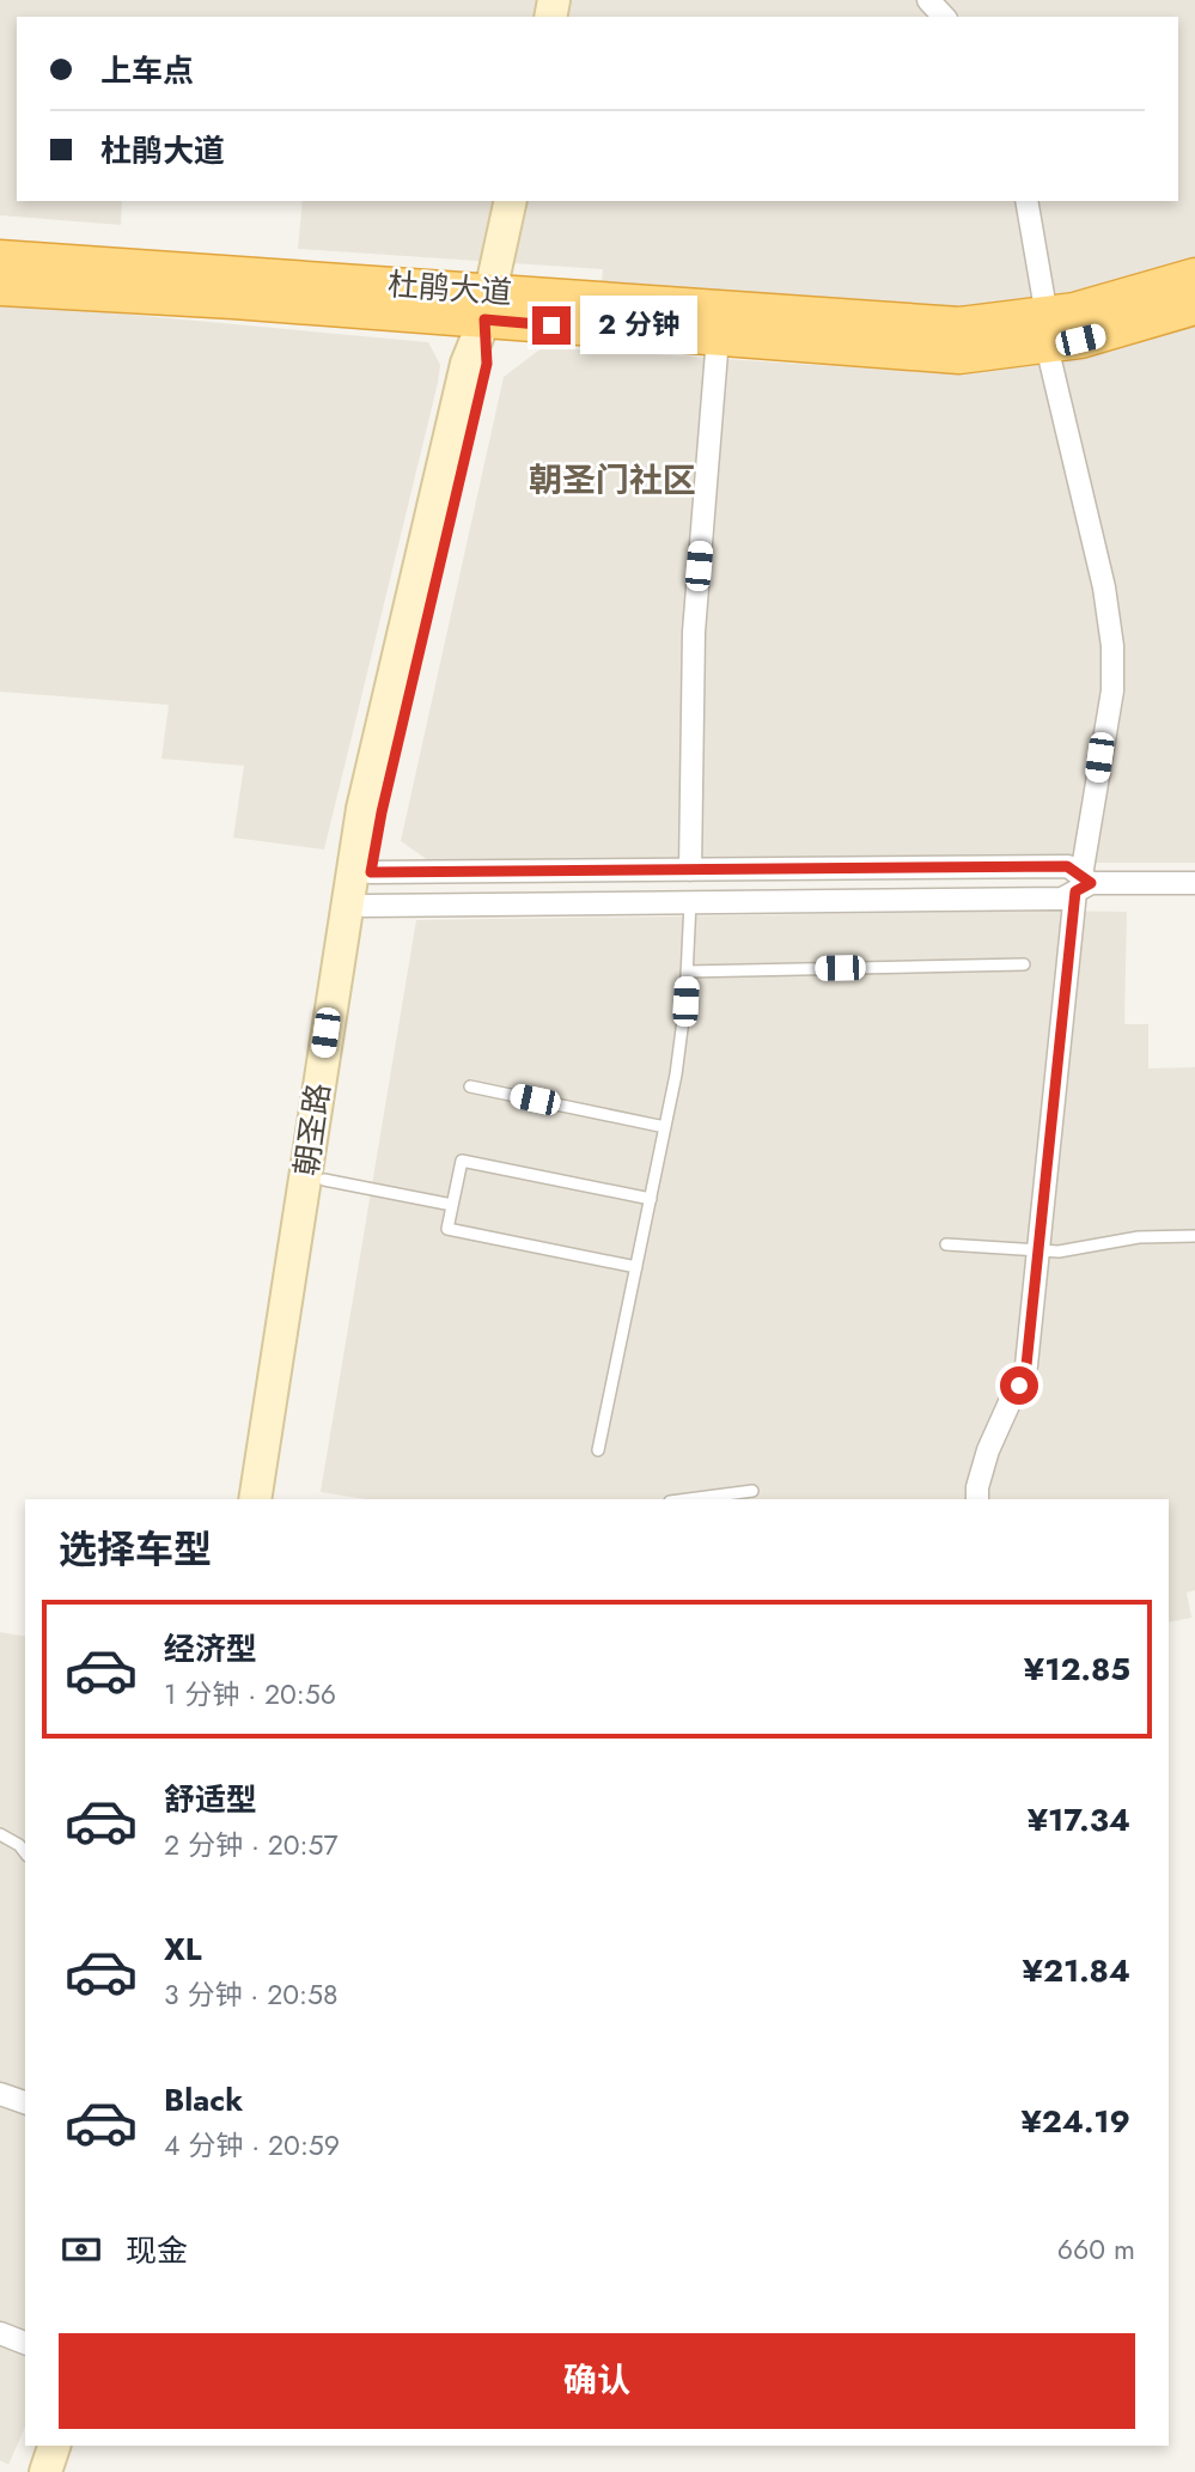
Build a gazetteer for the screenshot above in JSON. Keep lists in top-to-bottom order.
{
  "streets": {
    "highway": ["杜鹃大道"],
    "main road": ["朝圣路"]
  },
  "crossings": [
    ["杜鹃大道", "朝圣路"]
  ],
  "districts": ["朝圣门社区"],
  "page": {
    "banner": ["上车点", "杜鹃大道"],
    "bubble": "2 分钟",
    "heading": "选择车型",
    "list": [
      {
        "name": "经济型",
        "note": "1 分钟 · 20:56",
        "value": "¥12.85"
      },
      {
        "name": "舒适型",
        "note": "2 分钟 · 20:57",
        "value": "¥17.34"
      },
      {
        "name": "XL",
        "note": "3 分钟 · 20:58",
        "value": "¥21.84"
      },
      {
        "name": "Black",
        "note": "4 分钟 · 20:59",
        "value": "¥24.19"
      }
    ],
    "pay": ["现金", "660 m"],
    "buttons": "确认"
  }
}
